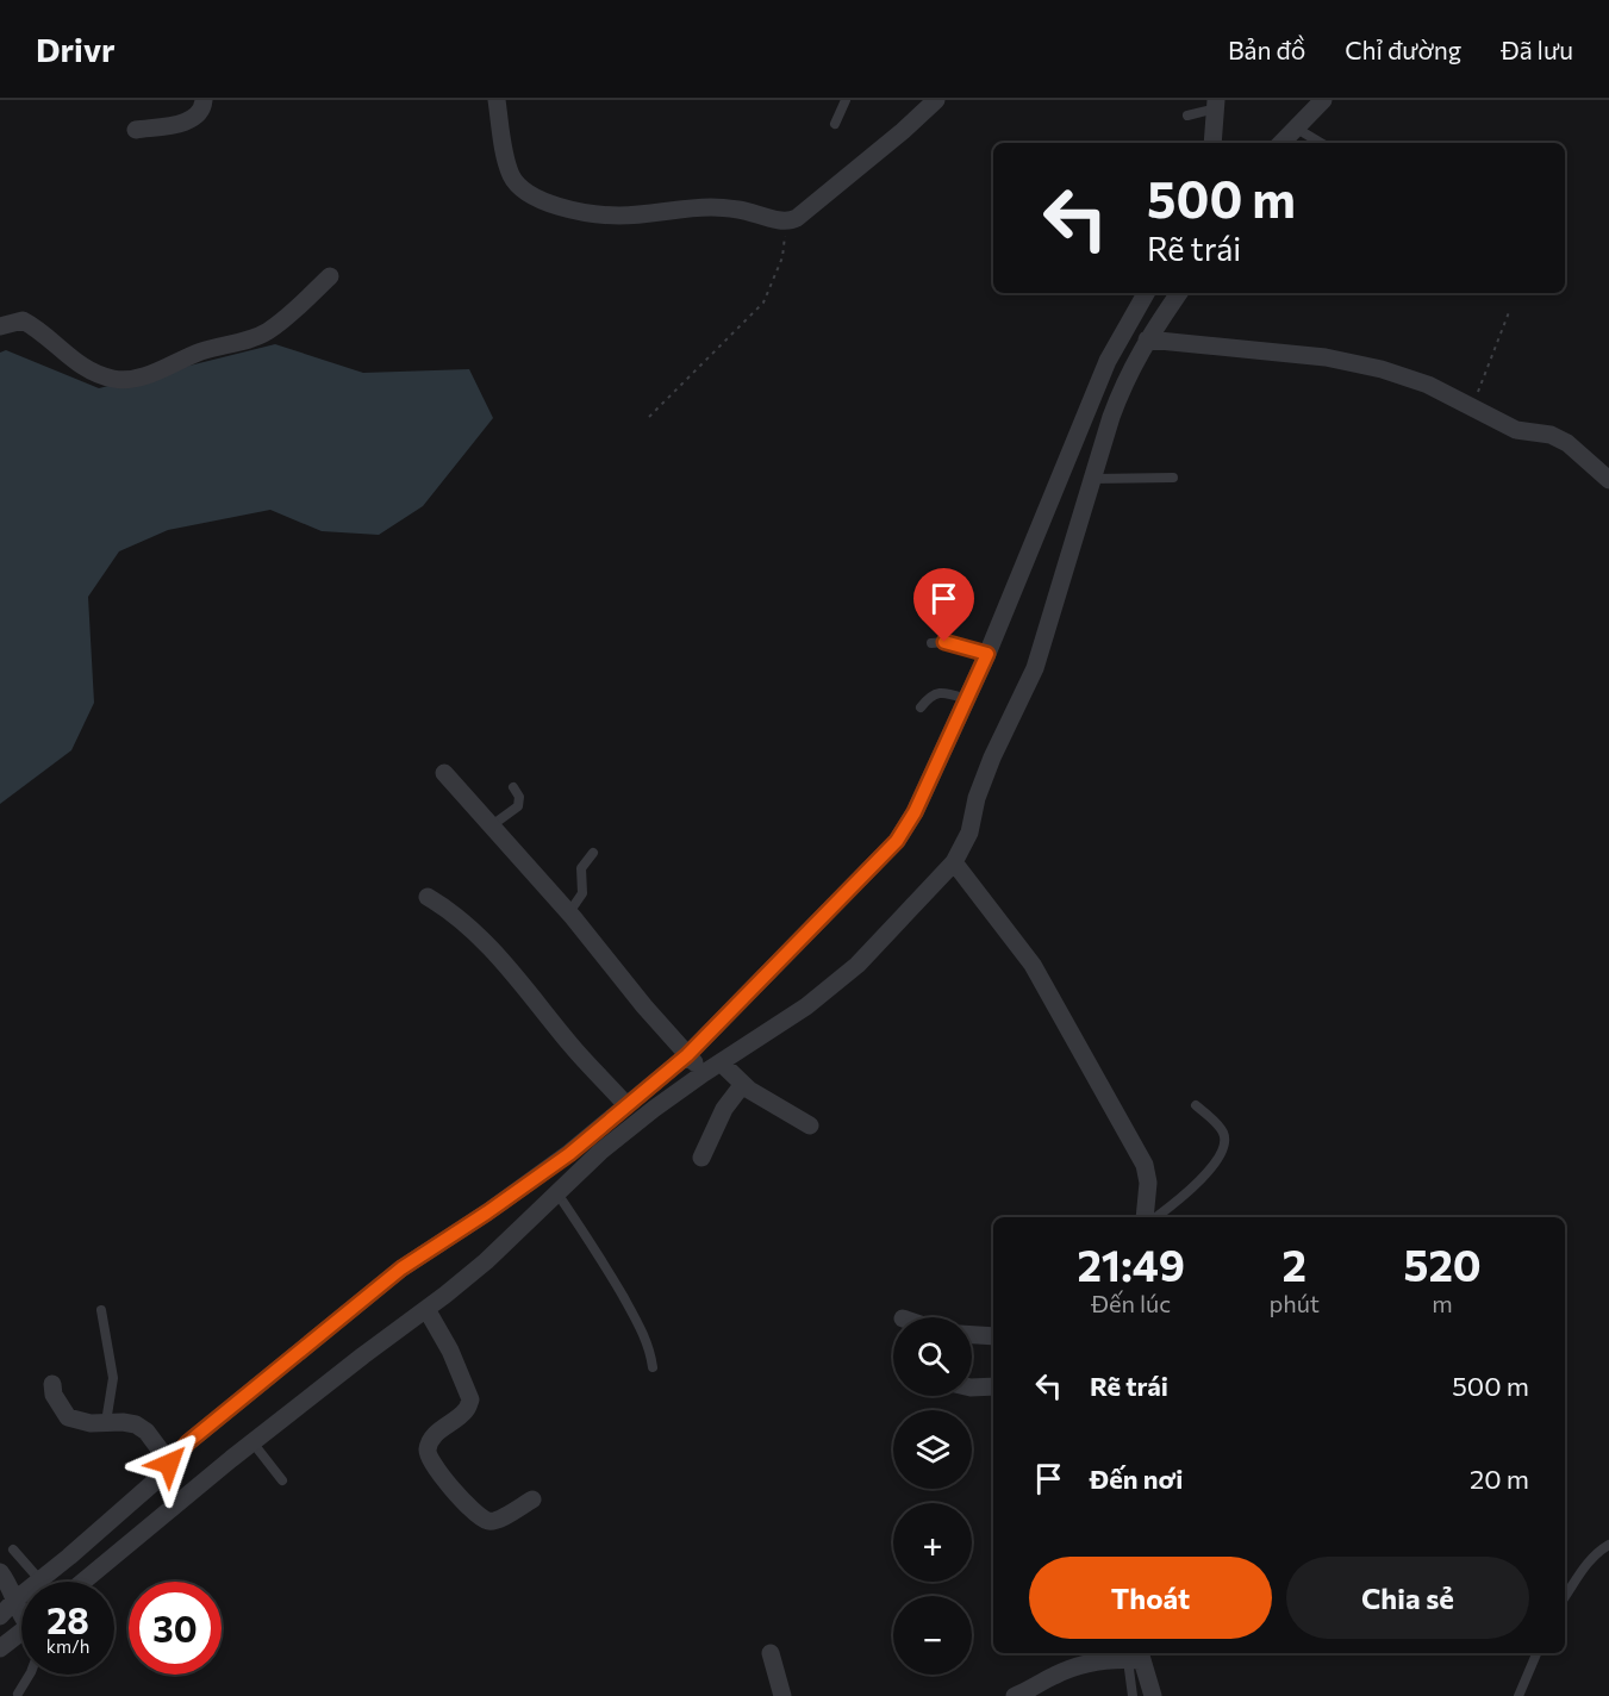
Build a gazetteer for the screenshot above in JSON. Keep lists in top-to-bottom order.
{
  "page": {
    "header": "Drivr",
    "nav": ["Bản đồ", "Chỉ đường", "Đã lưu"],
    "turn": ["500 m", "Rẽ trái"],
    "eta": [
      "21:49",
      "Đến lúc",
      "2",
      "phút",
      "520",
      "m"
    ],
    "map_buttons": ["+", "−"],
    "list": [
      {
        "name": "Rẽ trái",
        "value": "500 m"
      },
      {
        "name": "Đến nơi",
        "value": "20 m"
      }
    ],
    "buttons": ["Thoát", "Chia sẻ"],
    "speed": "28 km/h",
    "limit": "30"
  }
}
